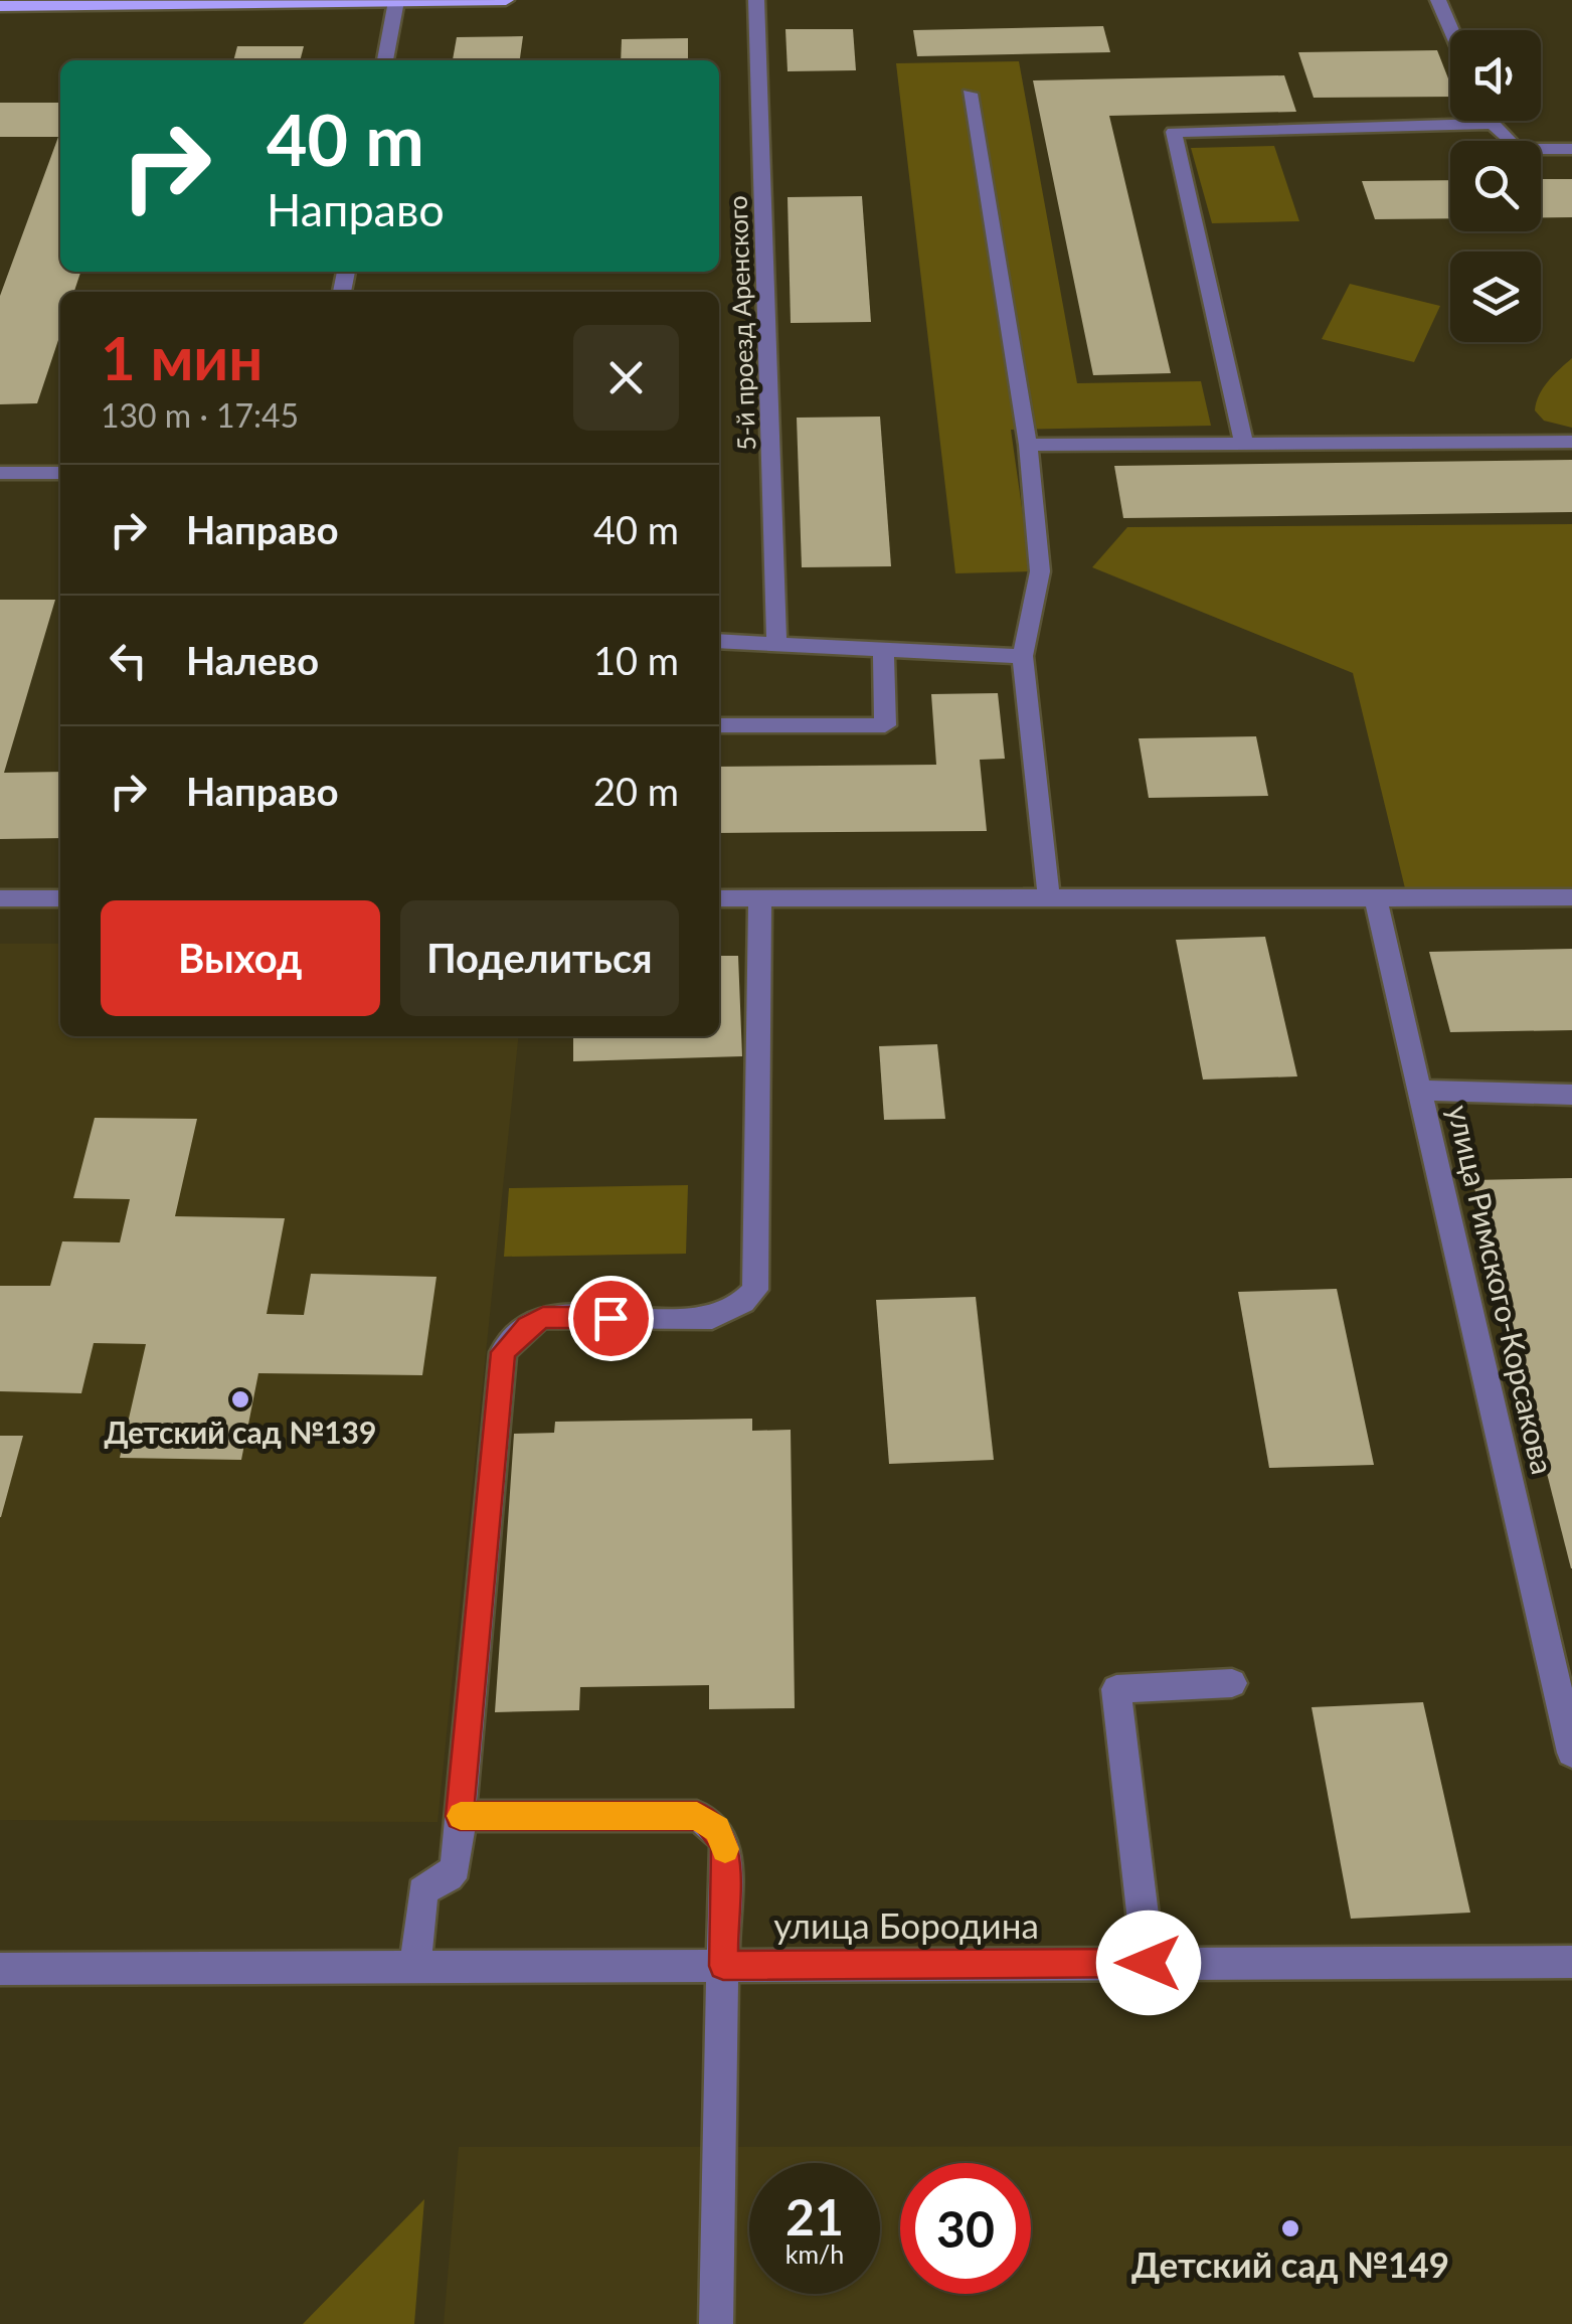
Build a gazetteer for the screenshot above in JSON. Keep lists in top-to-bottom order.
{
  "streets": {
    "street": ["5-й проезд Аренского", "улица Римского-Корсакова", "улица Бородина"]
  },
  "places": ["Детский сад №139", "Детский сад №149"],
  "page": {
    "turn": ["40 m", "Направо"],
    "heading": ["1 мин", "130 m · 17:45"],
    "list": [
      {
        "name": "Направо",
        "value": "40 m"
      },
      {
        "name": "Налево",
        "value": "10 m"
      },
      {
        "name": "Направо",
        "value": "20 m"
      }
    ],
    "buttons": ["Выход", "Поделиться"],
    "speed": "21 km/h",
    "limit": "30"
  }
}
